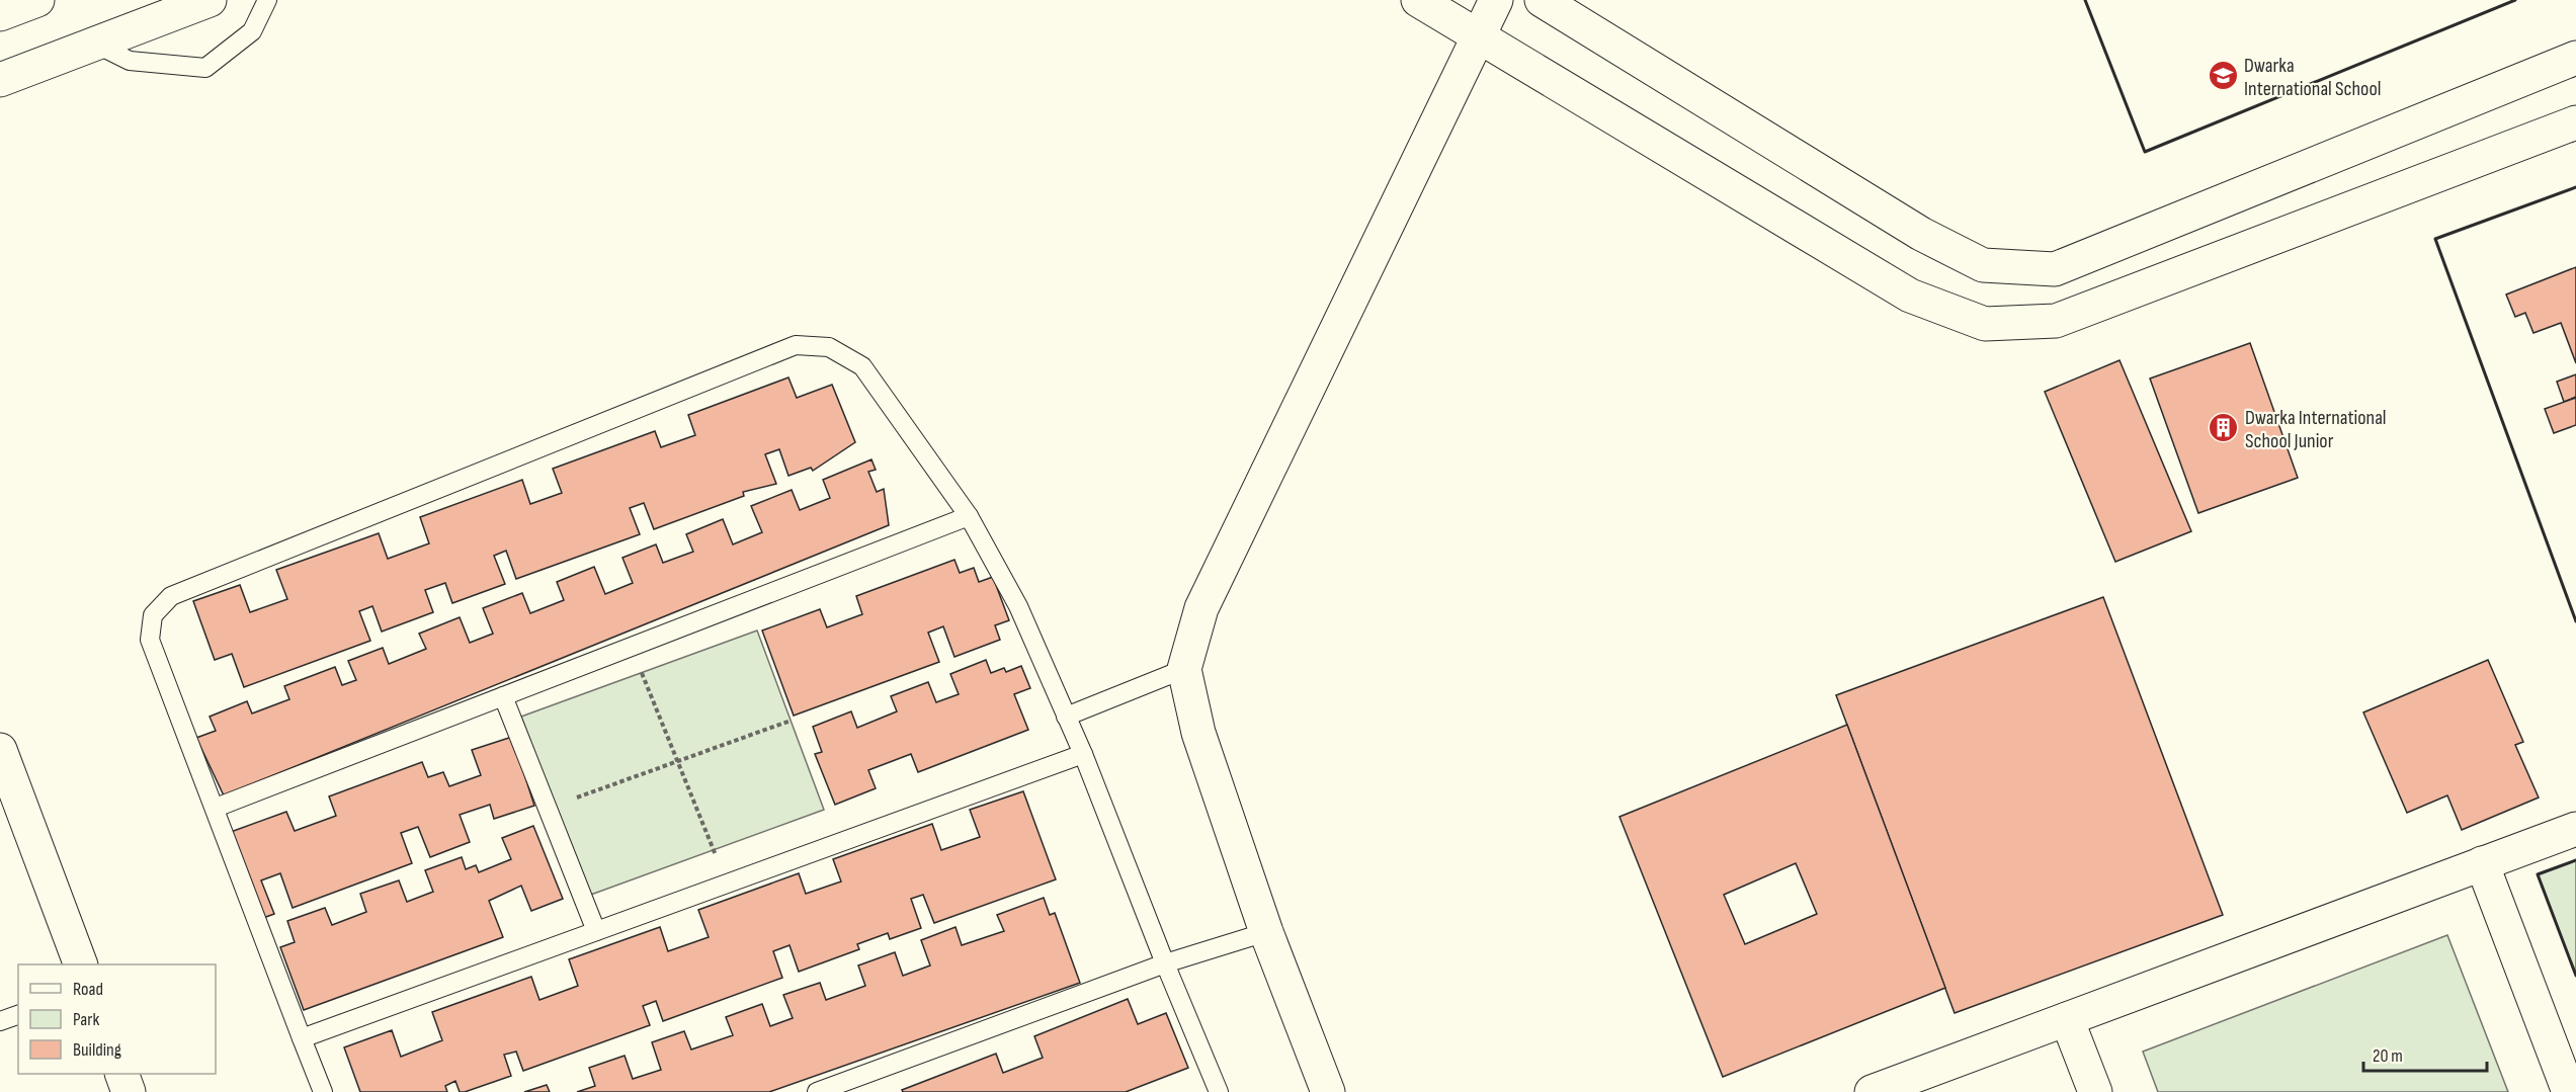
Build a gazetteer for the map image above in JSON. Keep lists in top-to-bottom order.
{
  "places": {
    "school or university": ["Dwarka International School"],
    "building": ["Dwarka International School Junior"]
  },
  "legend": ["Road", "Park", "Building"],
  "scale_bar": "20 m"
}
